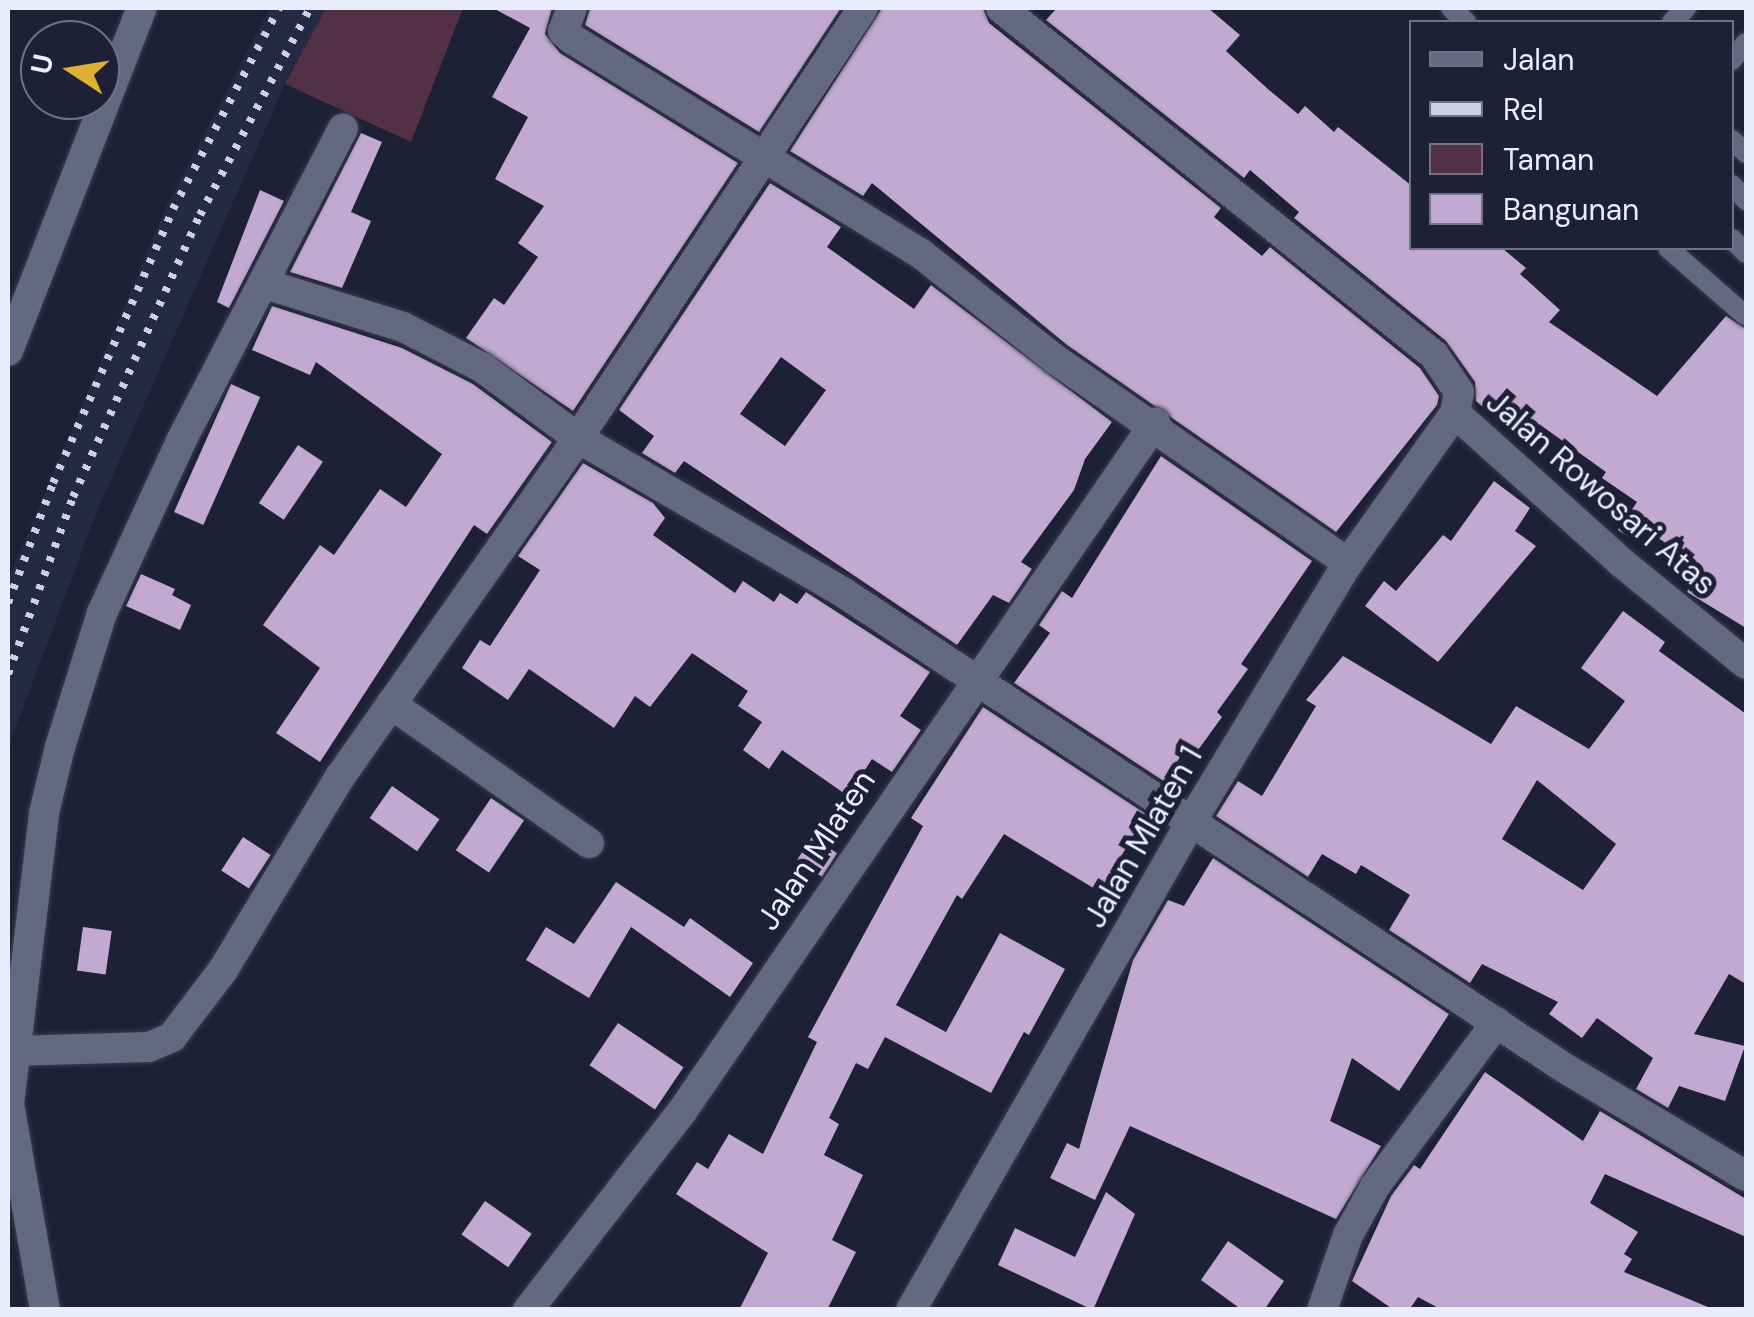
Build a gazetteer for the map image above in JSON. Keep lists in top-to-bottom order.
{
  "streets": {
    "street": ["Jalan Rowosari Atas", "Jalan Mlaten 1", "Jalan Mlaten"]
  },
  "crossings": [
    ["Jalan Rowosari Atas", "Jalan Mlaten 1"]
  ],
  "legend": [
    "Jalan",
    "Rel",
    "Taman",
    "Bangunan"
  ],
  "north": "left"
}
